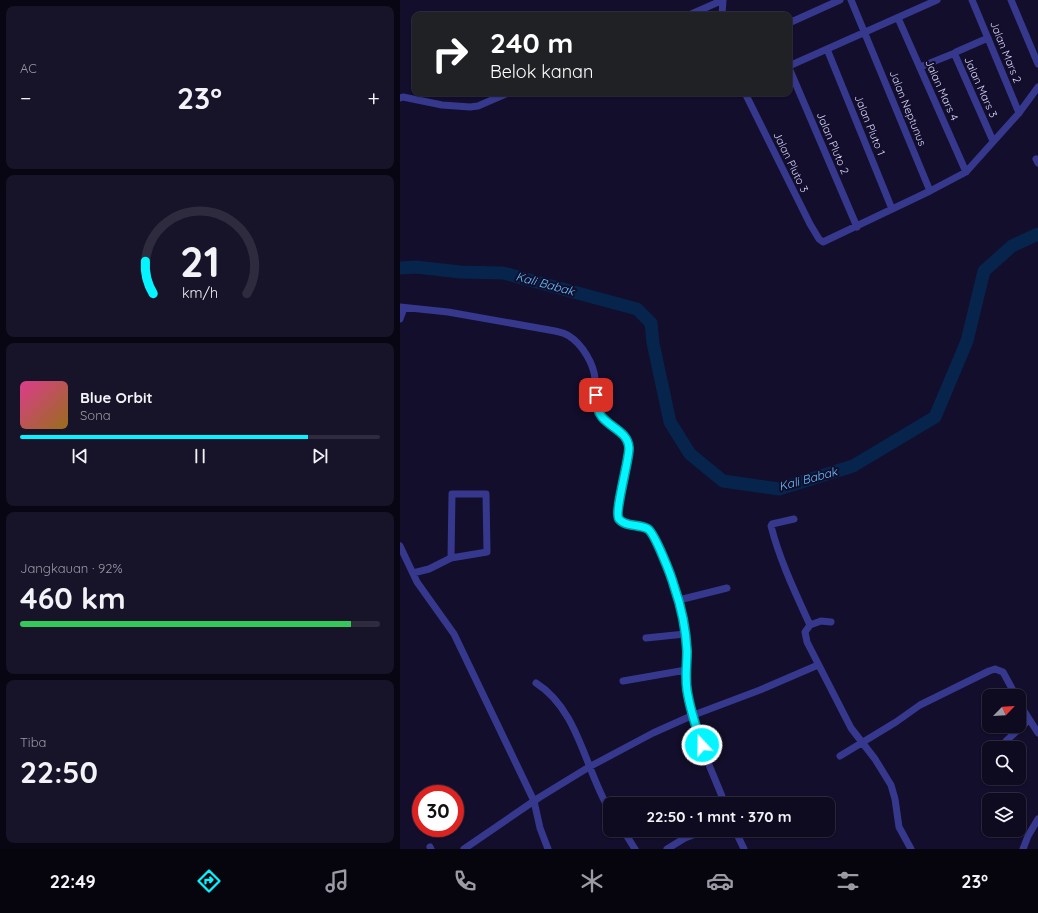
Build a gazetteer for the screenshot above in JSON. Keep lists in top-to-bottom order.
{
  "streets": {
    "street": [
      "Jalan Mars 2",
      "Jalan Mars 3",
      "Jalan Mars 4",
      "Jalan Neptunus",
      "Jalan Pluto 1",
      "Jalan Pluto 2",
      "Jalan Pluto 3"
    ]
  },
  "crossings": [
    ["Jalan Mars 2", "Jalan Mars 3"],
    ["Jalan Pluto 2", "Jalan Pluto 3"]
  ],
  "water": ["Kali Babak"],
  "north": "top right",
  "page": {
    "tile": [
      "AC",
      ["Jangkauan · 92%", "460 km"],
      ["Tiba", "22:50"]
    ],
    "turn": ["240 m", "Belok kanan"],
    "heat": ["−", "23°", "+"],
    "song": ["Blue Orbit", "Sona"],
    "limit": "30",
    "trip": "22:50 · 1 mnt · 370 m",
    "tabs": ["22:49", "23°"],
    "gauge": ["21", "km/h"]
  }
}
